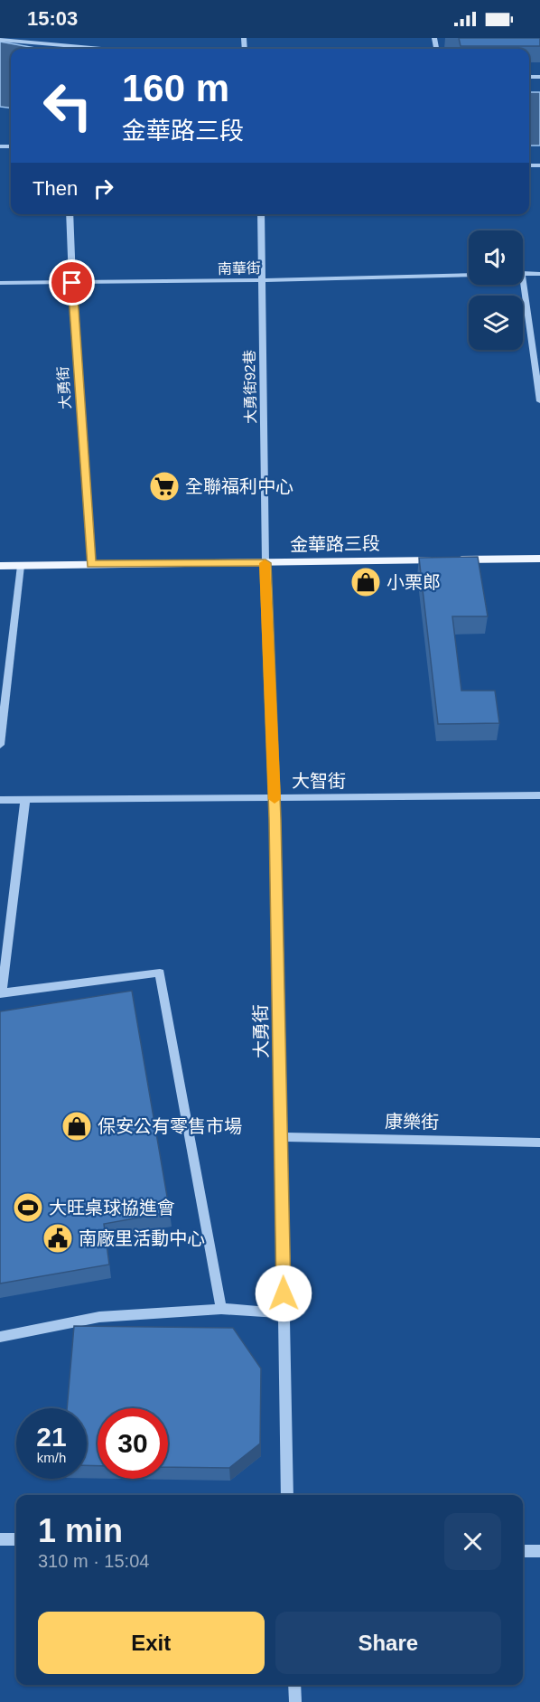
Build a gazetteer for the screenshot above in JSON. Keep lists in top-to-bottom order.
{
  "streets": {
    "main road": ["金華路三段"],
    "street": [
      "南華街",
      "大勇街92巷",
      "大勇街",
      "大智街",
      "康樂街"
    ]
  },
  "crossings": [
    ["南華街", "大勇街92巷"],
    ["南華街", "大勇街"],
    ["大勇街92巷", "大勇街"],
    ["大勇街92巷", "金華路三段"],
    ["大勇街", "金華路三段"],
    ["大勇街", "大智街"],
    ["大勇街", "康樂街"]
  ],
  "places": {
    "supermarket": ["全聯福利中心"],
    "shop": ["小栗郎", "保安公有零售市場"],
    "sports": ["大旺桌球協進會"],
    "public building": ["南廠里活動中心"]
  },
  "page": {
    "status": "15:03",
    "turn": ["160 m", "金華路三段"],
    "then": "Then",
    "speed": "21 km/h",
    "limit": "30",
    "heading": ["1 min", "310 m · 15:04"],
    "buttons": ["Exit", "Share"]
  }
}
